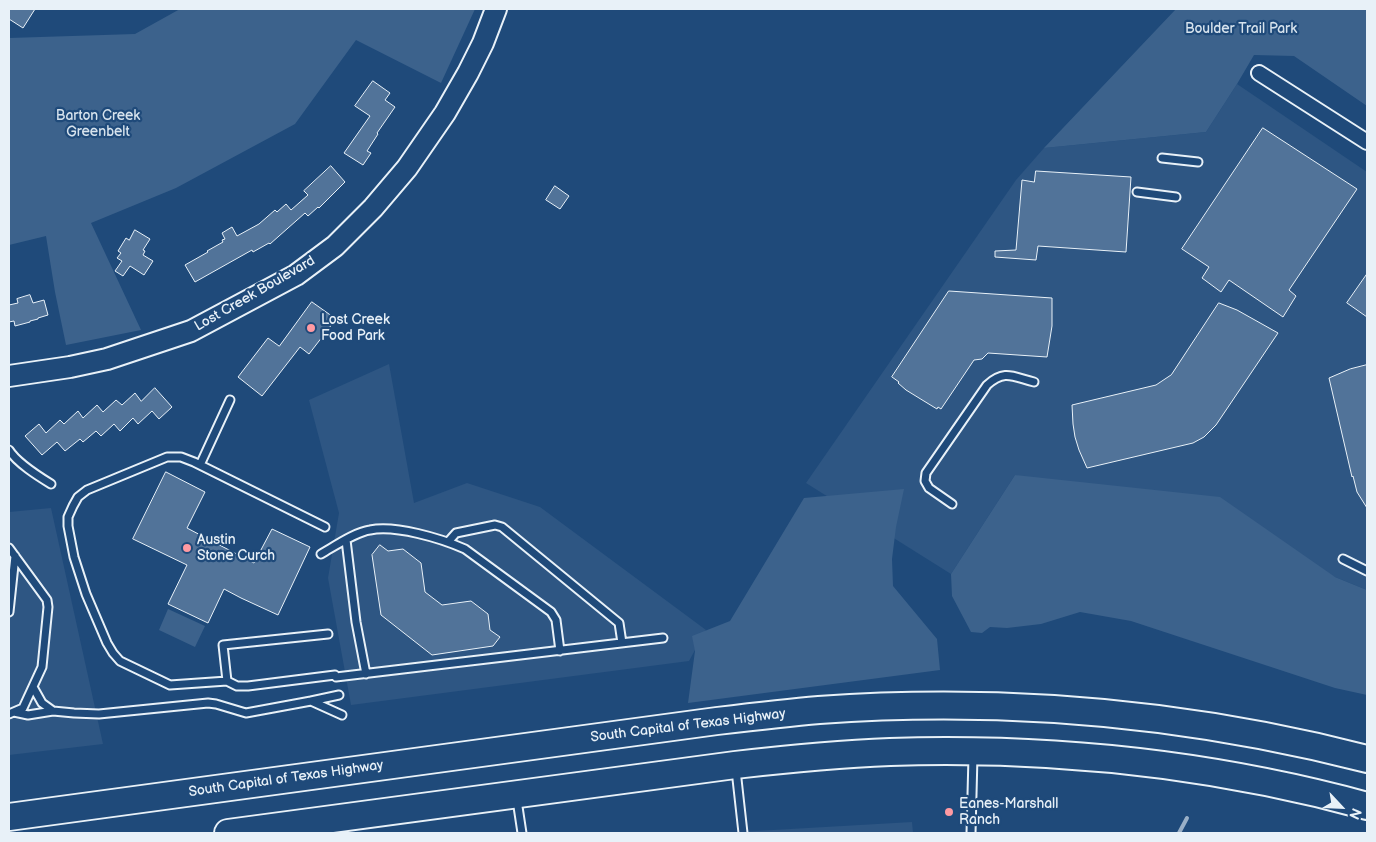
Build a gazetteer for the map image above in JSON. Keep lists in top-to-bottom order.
{
  "streets": {
    "highway": ["South Capital of Texas Highway"],
    "street": ["Lost Creek Boulevard"]
  },
  "parks": ["Boulder Trail Park", "Barton Creek Greenbelt"],
  "places": ["Lost Creek Food Park", "Austin Stone Curch", "Eanes-Marshall Ranch"],
  "north": "bottom right"
}
